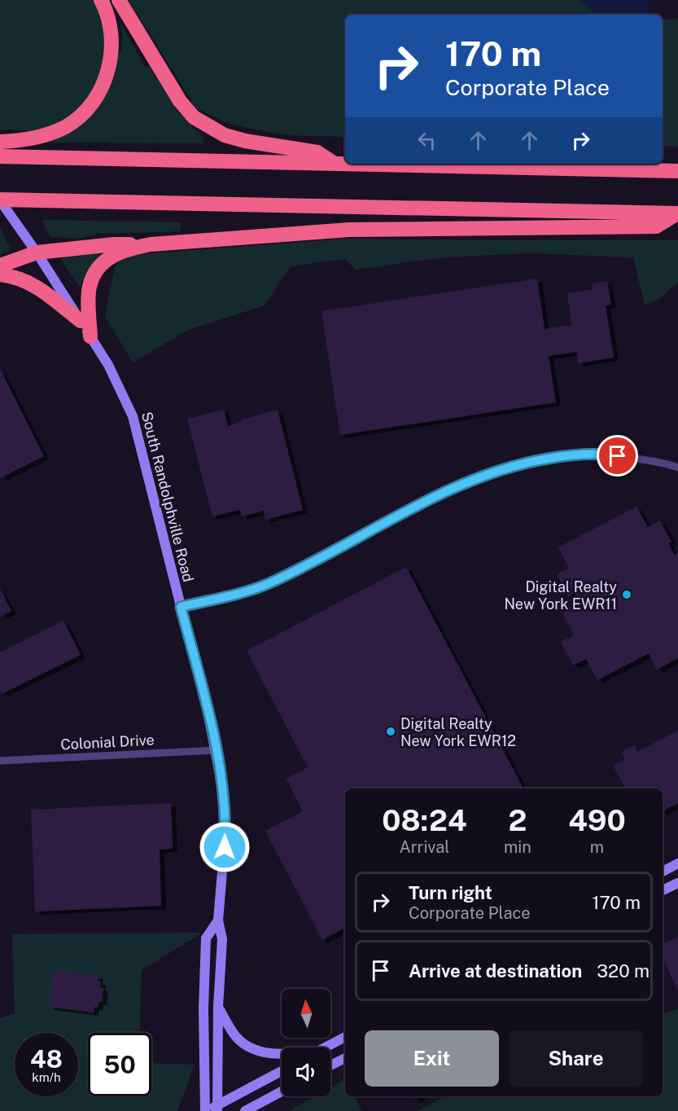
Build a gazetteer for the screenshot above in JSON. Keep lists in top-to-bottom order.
{
  "streets": {
    "main road": ["South Randolphville Road"],
    "street": ["Colonial Drive"]
  },
  "crossings": [
    ["South Randolphville Road", "Colonial Drive"]
  ],
  "places": ["Digital Realty New York EWR11", "Digital Realty New York EWR12"],
  "north": "top",
  "page": {
    "turn": ["170 m", "Corporate Place"],
    "eta": [
      "08:24",
      "Arrival",
      "2",
      "min",
      "490",
      "m"
    ],
    "list": [
      {
        "name": "Turn right",
        "note": "Corporate Place",
        "value": "170 m"
      },
      {
        "name": "Arrive at destination",
        "value": "320 m"
      }
    ],
    "buttons": ["Exit", "Share"],
    "speed": "48 km/h",
    "limit": "50"
  }
}
